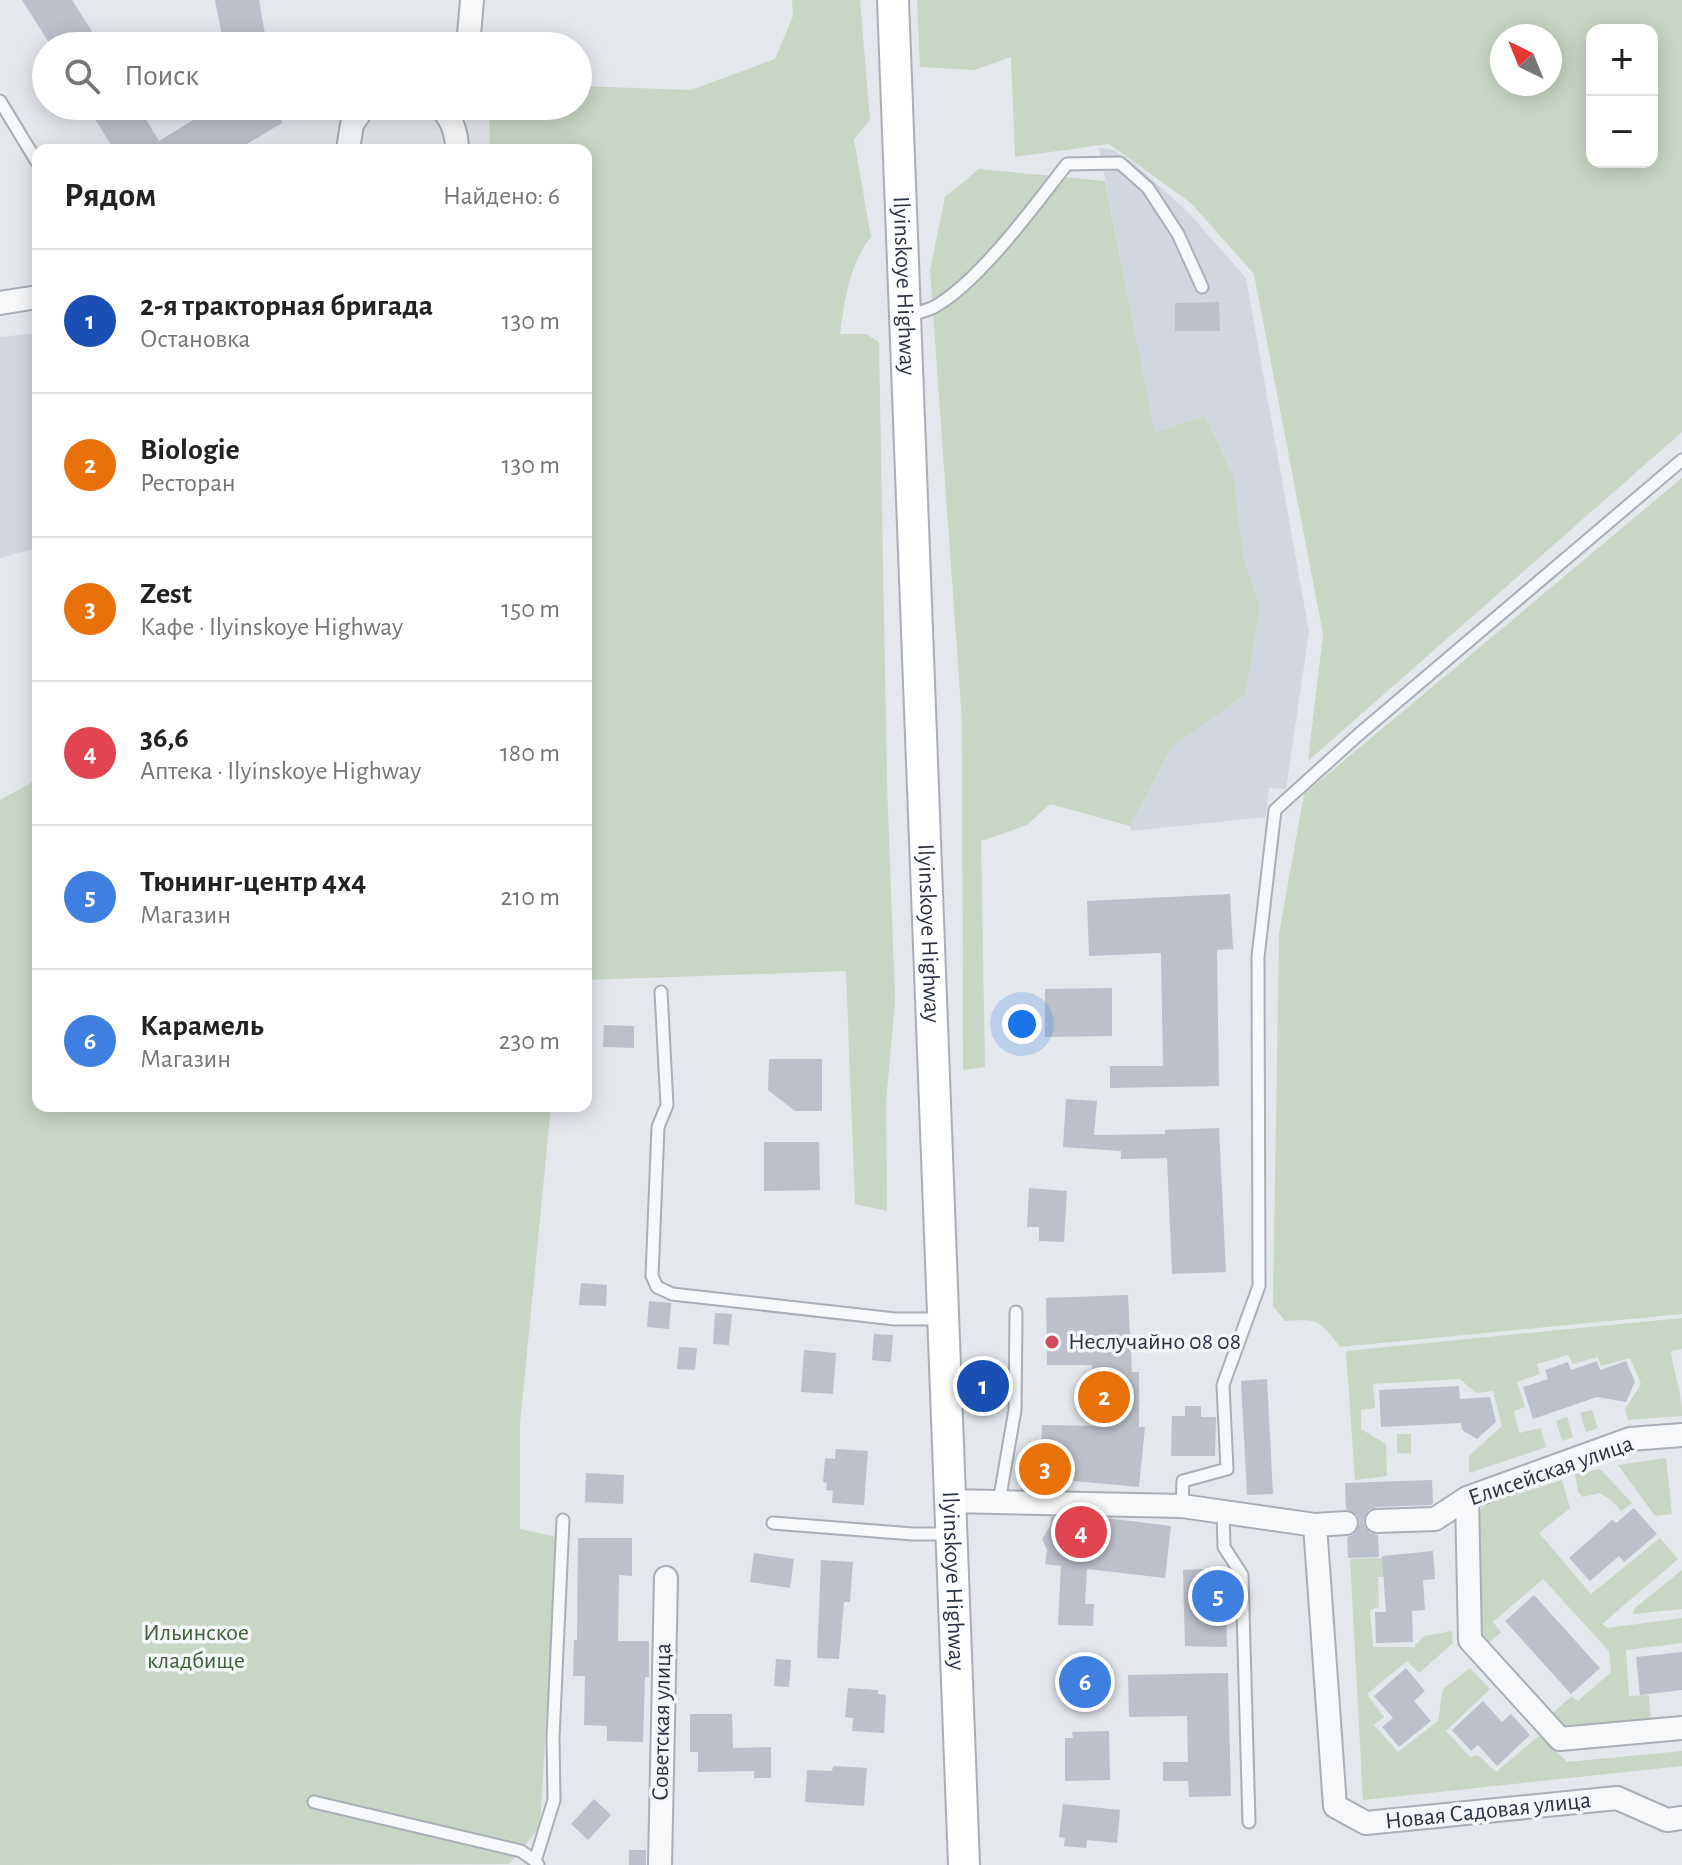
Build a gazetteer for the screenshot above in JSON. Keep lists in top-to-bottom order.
{
  "streets": {
    "main road": ["Ilyinskoye Highway"],
    "street": ["Елисейская улица", "Советская улица", "Новая Садовая улица"]
  },
  "parks": ["Ильинское кладбище"],
  "places": ["Неслучайно 08 08"],
  "north": "top left",
  "page": {
    "map_buttons": ["+", "−"],
    "search": "Поиск",
    "heading": ["Рядом", "Найдено: 6"],
    "list": [
      {
        "mark": "1",
        "name": "2-я тракторная бригада",
        "note": "Остановка",
        "value": "130 m"
      },
      {
        "mark": "2",
        "name": "Biologie",
        "note": "Ресторан",
        "value": "130 m"
      },
      {
        "mark": "3",
        "name": "Zest",
        "note": "Кафе · Ilyinskoye Highway",
        "value": "150 m"
      },
      {
        "mark": "4",
        "name": "36,6",
        "note": "Аптека · Ilyinskoye Highway",
        "value": "180 m"
      },
      {
        "mark": "5",
        "name": "Тюнинг-центр 4х4",
        "note": "Магазин",
        "value": "210 m"
      },
      {
        "mark": "6",
        "name": "Карамель",
        "note": "Магазин",
        "value": "230 m"
      }
    ],
    "pins": [
      "1",
      "2",
      "3",
      "4",
      "5",
      "6"
    ]
  }
}
